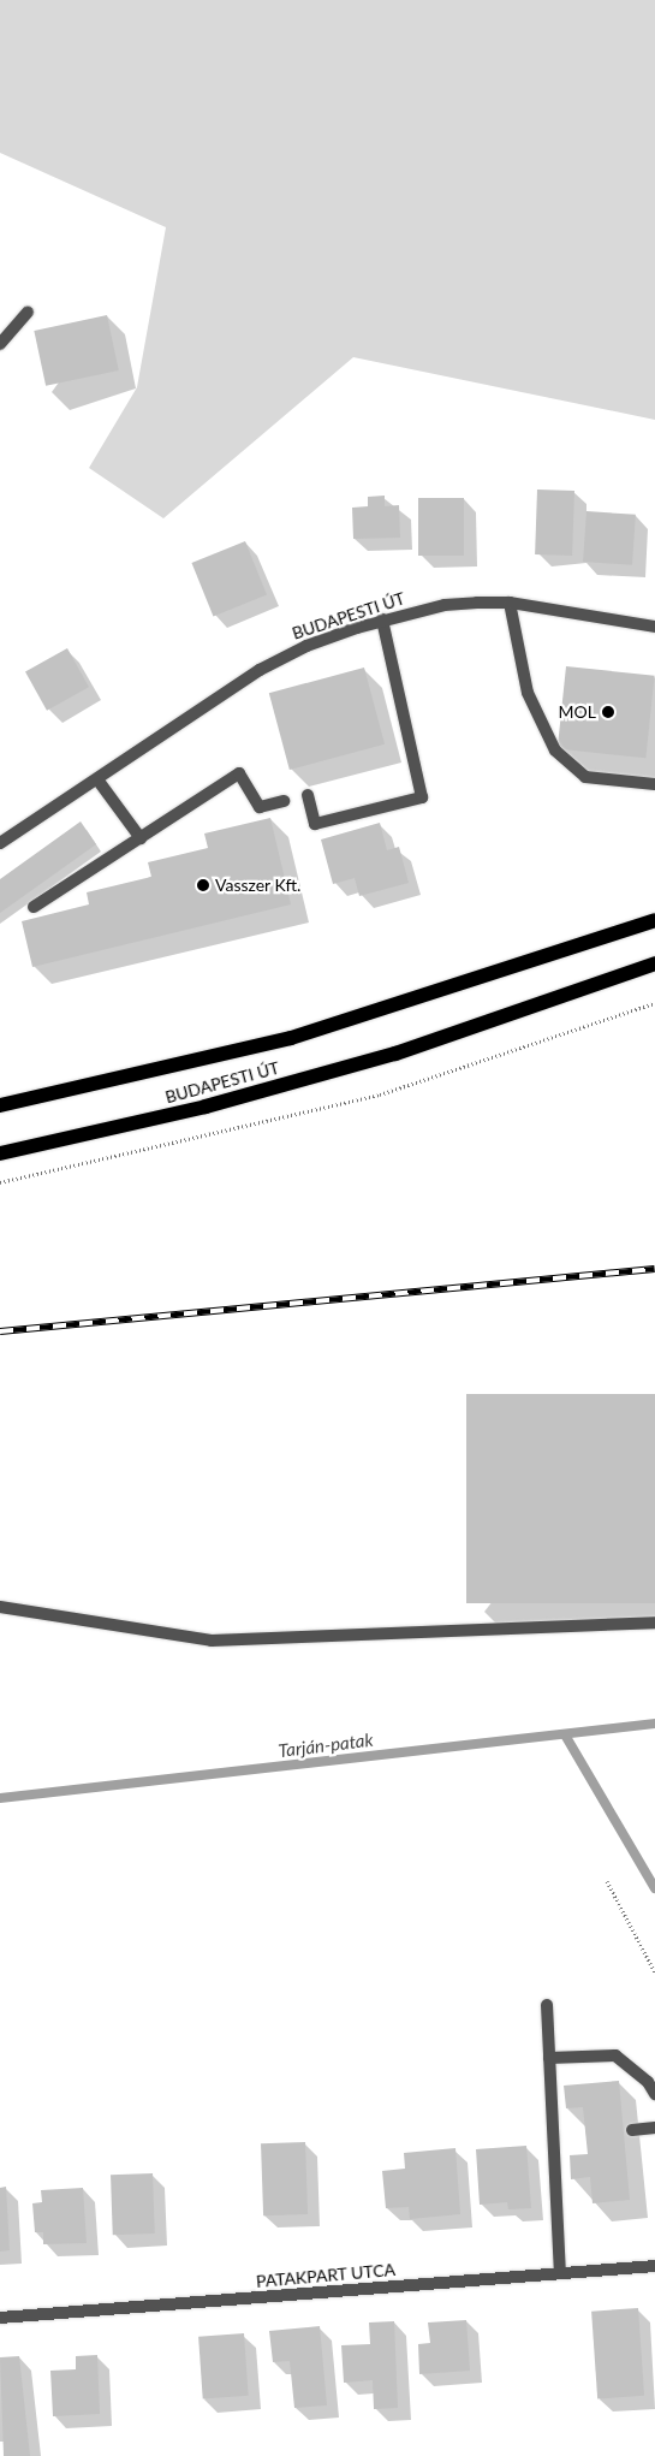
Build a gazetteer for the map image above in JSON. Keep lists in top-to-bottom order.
{
  "streets": {
    "main road": ["BUDAPESTI ÚT"],
    "street": ["PATAKPART UTCA"]
  },
  "water": ["Tarján-patak"],
  "places": ["MOL", "Vasszer Kft."]
}
